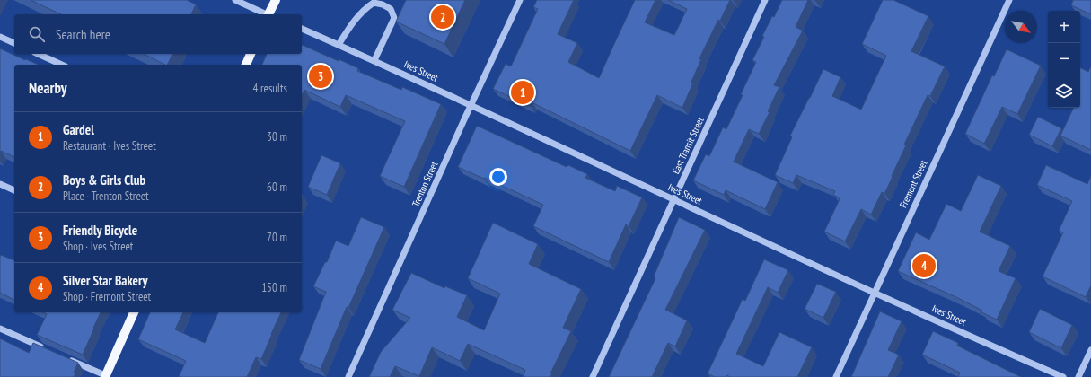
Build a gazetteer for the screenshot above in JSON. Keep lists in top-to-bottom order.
{
  "streets": {
    "street": [
      "Ives Street",
      "East Transit Street",
      "Trenton Street",
      "Fremont Street"
    ]
  },
  "crossings": [
    ["Ives Street", "East Transit Street"],
    ["Ives Street", "Trenton Street"],
    ["Ives Street", "Fremont Street"]
  ],
  "north": "bottom right",
  "page": {
    "pins": [
      "2",
      "3",
      "1",
      "4"
    ],
    "map_buttons": ["+", "−"],
    "search": "Search here",
    "heading": ["Nearby", "4 results"],
    "list": [
      {
        "mark": "1",
        "name": "Gardel",
        "note": "Restaurant · Ives Street",
        "value": "30 m"
      },
      {
        "mark": "2",
        "name": "Boys & Girls Club",
        "note": "Place · Trenton Street",
        "value": "60 m"
      },
      {
        "mark": "3",
        "name": "Friendly Bicycle",
        "note": "Shop · Ives Street",
        "value": "70 m"
      },
      {
        "mark": "4",
        "name": "Silver Star Bakery",
        "note": "Shop · Fremont Street",
        "value": "150 m"
      }
    ]
  }
}
